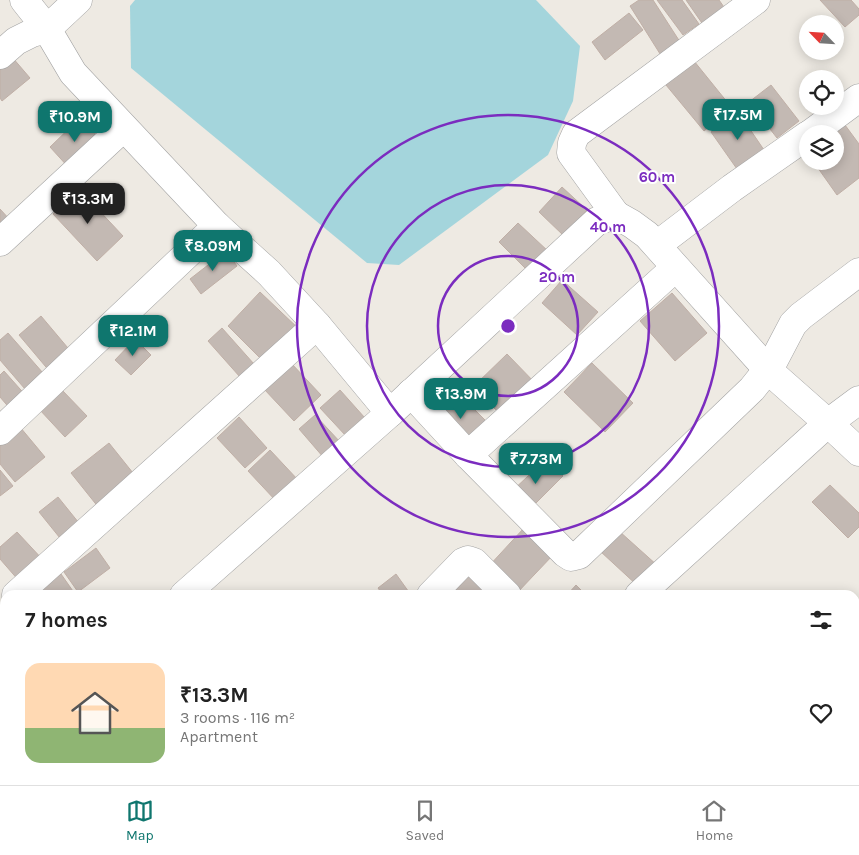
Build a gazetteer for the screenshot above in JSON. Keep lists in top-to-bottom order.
{
  "north": "top left",
  "page": {
    "price": [
      "₹17.5M",
      "₹10.9M",
      "₹13.3M",
      "₹8.09M",
      "₹12.1M",
      "₹13.9M",
      "₹7.73M"
    ],
    "heading": "7 homes",
    "list": [
      {
        "name": "₹13.3M",
        "note": "3 rooms · 116 m² · Apartment"
      }
    ],
    "tabs": ["Map", "Saved", "Home"]
  },
  "rings": ["60 m", "40 m", "20 m"]
}
